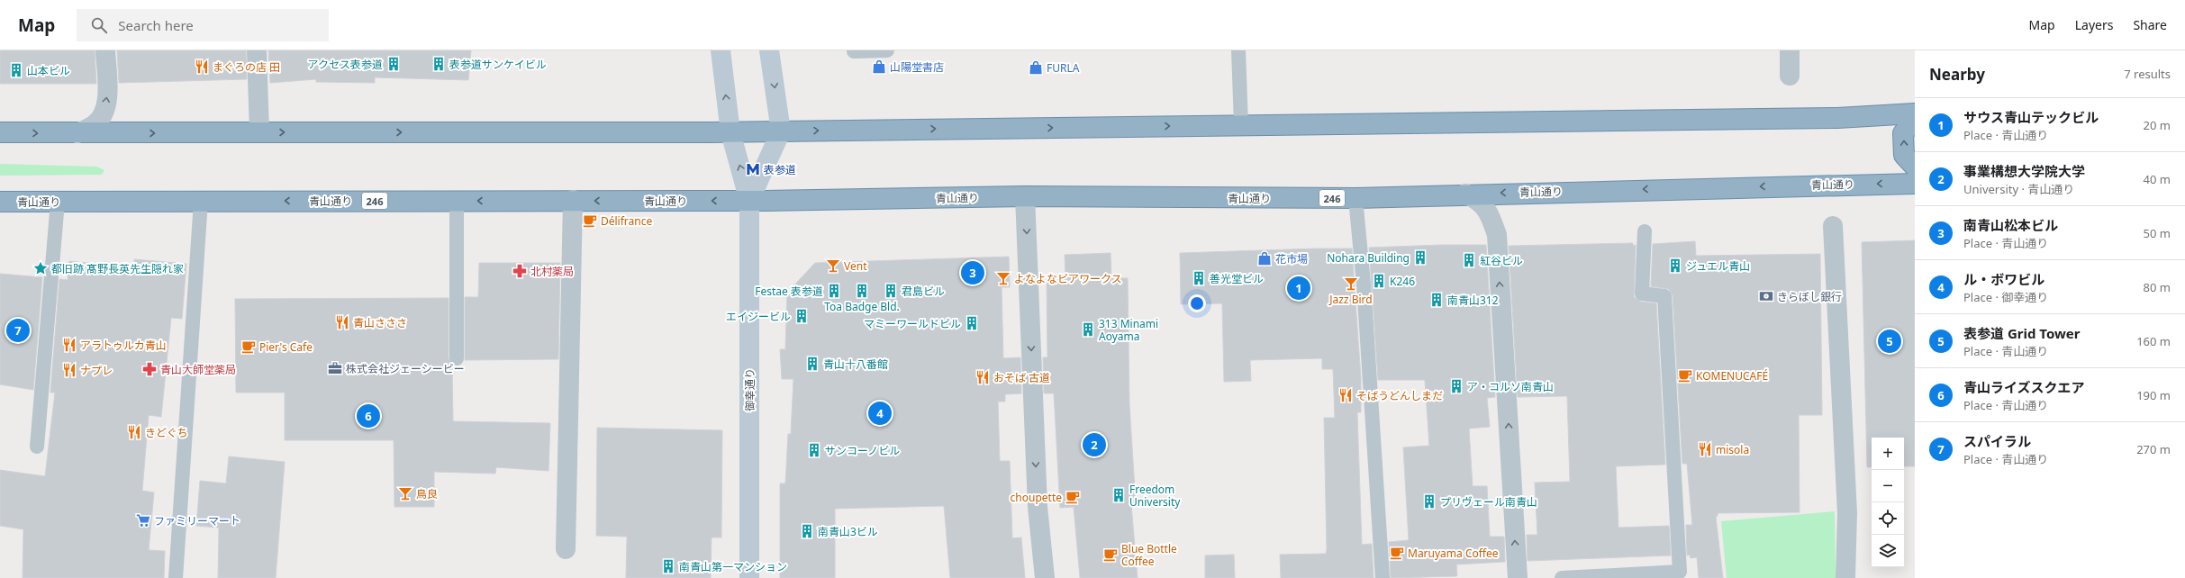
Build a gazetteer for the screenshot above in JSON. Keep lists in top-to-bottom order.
{
  "streets": {
    "highway": ["青山通り", "246"],
    "main road": ["御幸通り"]
  },
  "crossings": [
    ["青山通り", "御幸通り"]
  ],
  "places": {
    "building": [
      "アクセス表参道",
      "表参道サンケイビル",
      "山本ビル",
      "Nohara Building",
      "紅谷ビル",
      "ジュエル青山",
      "善光堂ビル",
      "K246",
      "Festae 表参道",
      "Toa Badge Bld.",
      "君島ビル",
      "南青山312",
      "エイジービル",
      "マミーワールドビル",
      "313 Minami Aoyama",
      "青山十八番館",
      "ア・コルソ南青山",
      "サンコーノビル",
      "Freedom University",
      "プリヴェール南青山",
      "南青山3ビル",
      "南青山第一マンション"
    ],
    "restaurant": [
      "まぐろの店 田",
      "青山さささ",
      "アラトゥルカ青山",
      "ナプレ",
      "おそば 古道",
      "そばうどんしまだ",
      "きどぐち",
      "misola"
    ],
    "shop": ["山陽堂書店", "FURLA", "花市場"],
    "metro station": ["表参道"],
    "cafe": [
      "Délifrance",
      "Pier's Cafe",
      "KOMENUCAFÉ",
      "choupette",
      "Maruyama Coffee",
      "Blue Bottle Coffee"
    ],
    "bar": [
      "Vent",
      "よなよなビアワークス",
      "Jazz Bird",
      "鳥良"
    ],
    "place": ["都旧跡 髙野長英先生隠れ家"],
    "pharmacy": ["北村薬局", "青山大師堂薬局"],
    "bank": ["きらぼし銀行"],
    "office": ["株式会社ジェーシービー"],
    "supermarket": ["ファミリーマート"]
  },
  "page": {
    "header": "Map",
    "search": "Search here",
    "nav": ["Map", "Layers", "Share"],
    "heading": ["Nearby", "7 results"],
    "list": [
      {
        "mark": "1",
        "name": "サウス青山テックビル",
        "note": "Place · 青山通り",
        "value": "20 m"
      },
      {
        "mark": "2",
        "name": "事業構想大学院大学",
        "note": "University · 青山通り",
        "value": "40 m"
      },
      {
        "mark": "3",
        "name": "南青山松本ビル",
        "note": "Place · 青山通り",
        "value": "50 m"
      },
      {
        "mark": "4",
        "name": "ル・ボワビル",
        "note": "Place · 御幸通り",
        "value": "80 m"
      },
      {
        "mark": "5",
        "name": "表参道 Grid Tower",
        "note": "Place · 青山通り",
        "value": "160 m"
      },
      {
        "mark": "6",
        "name": "青山ライズスクエア",
        "note": "Place · 青山通り",
        "value": "190 m"
      },
      {
        "mark": "7",
        "name": "スパイラル",
        "note": "Place · 青山通り",
        "value": "270 m"
      }
    ],
    "pins": [
      "3",
      "1",
      "7",
      "5",
      "4",
      "6",
      "2"
    ],
    "map_buttons": ["+", "−"]
  }
}
